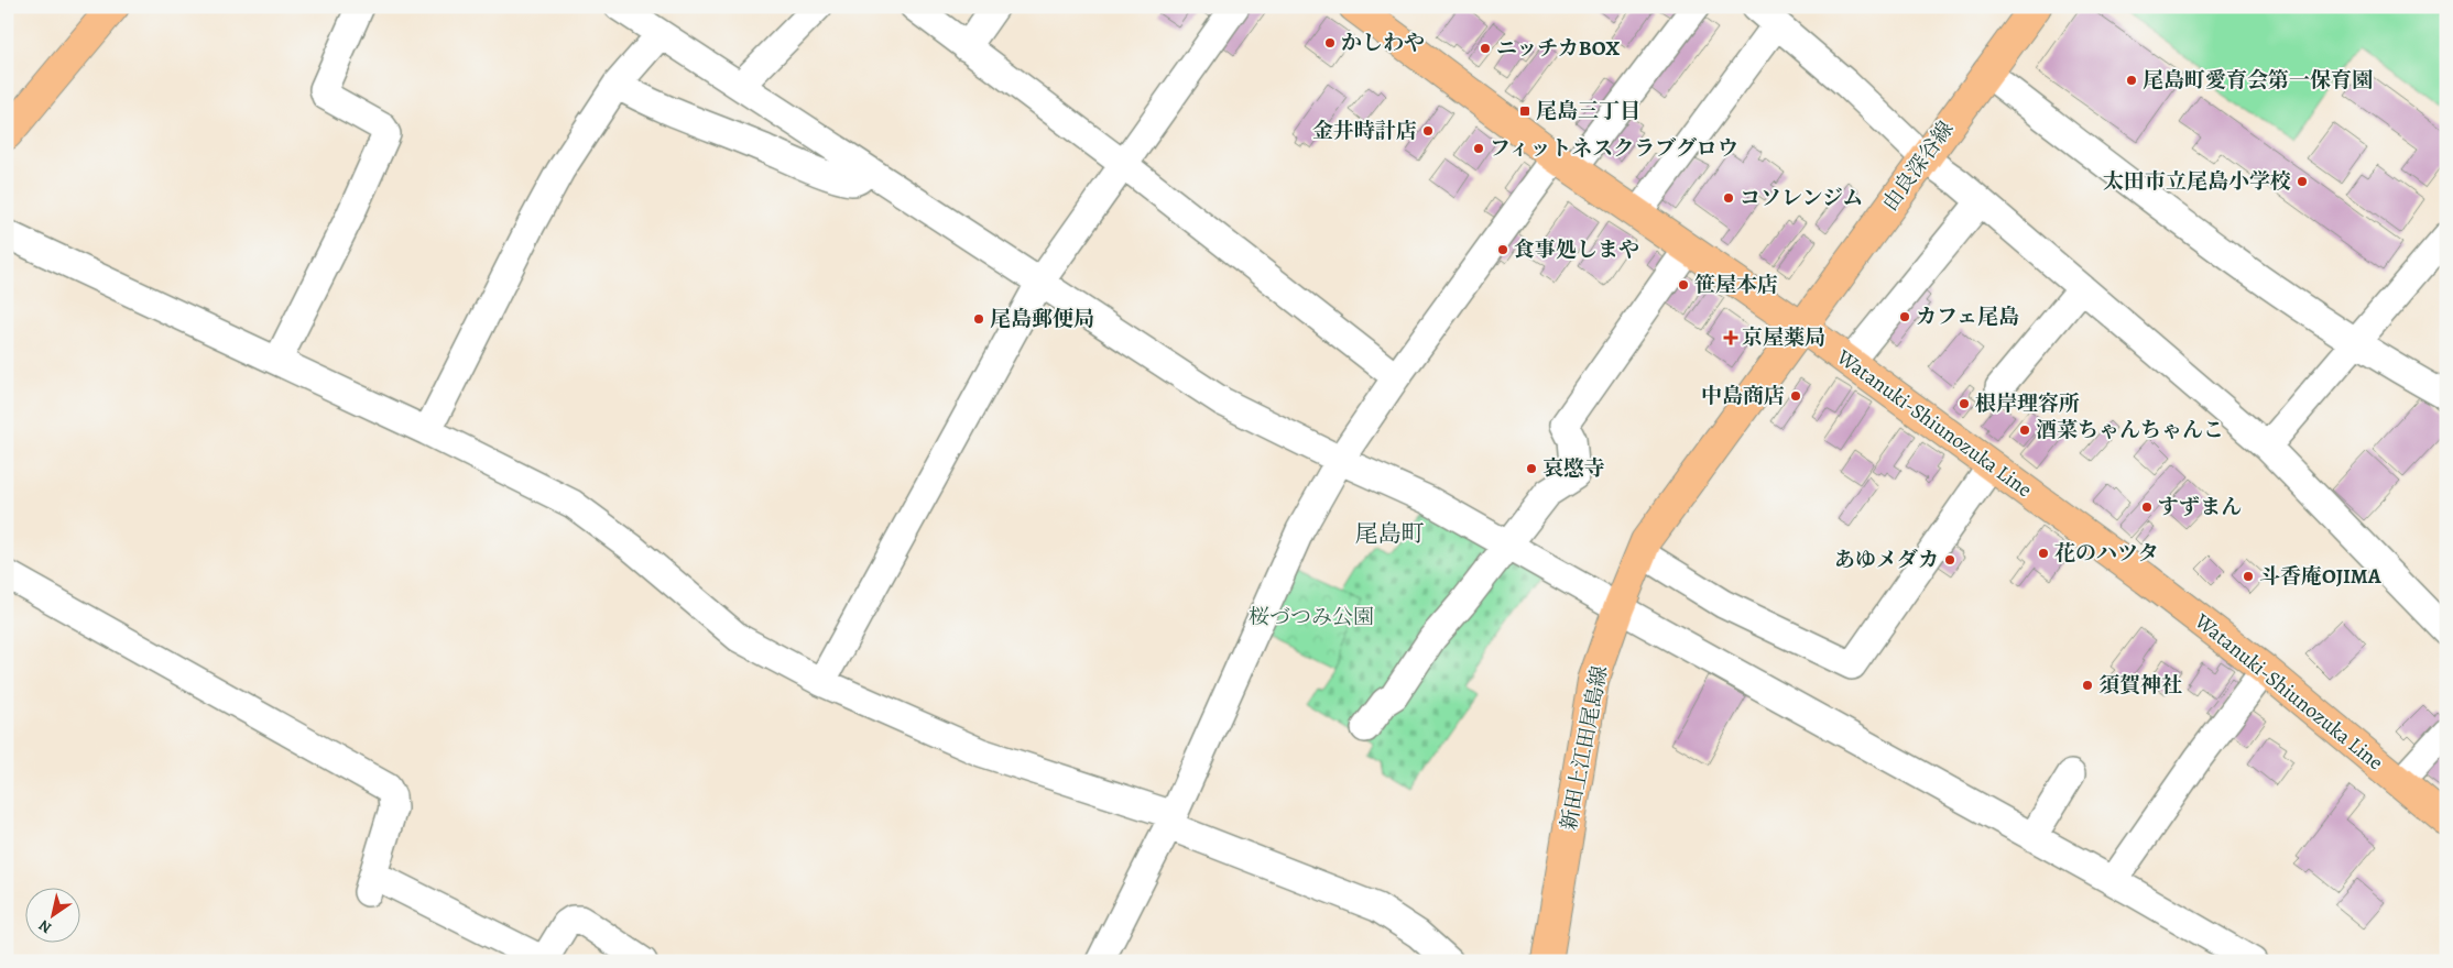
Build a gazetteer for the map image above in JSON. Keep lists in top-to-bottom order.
{
  "streets": {
    "main road": ["由良深谷線", "Watanuki-Shiunozuka Line", "新田上江田尾島線"]
  },
  "crossings": [
    ["由良深谷線", "Watanuki-Shiunozuka Line"],
    ["由良深谷線", "新田上江田尾島線"],
    ["Watanuki-Shiunozuka Line", "新田上江田尾島線"]
  ],
  "districts": ["尾島町"],
  "parks": ["桜づつみ公園"],
  "places": {
    "other": [
      "かしわや",
      "ニッチカBOX",
      "尾島町愛育会第一保育園",
      "金井時計店",
      "フィットネスクラブグロウ",
      "太田市立尾島小学校",
      "コソレンジム",
      "食事処しまや",
      "笹屋本店",
      "カフェ尾島",
      "尾島郵便局",
      "中島商店",
      "根岸理容所",
      "酒菜ちゃんちゃんこ",
      "哀愍寺",
      "すずまん",
      "花のハツタ",
      "あゆメダカ",
      "斗香庵OJIMA",
      "須賀神社"
    ],
    "transit": ["尾島三丁目"],
    "health": ["京屋薬局"]
  },
  "north": "bottom left"
}
